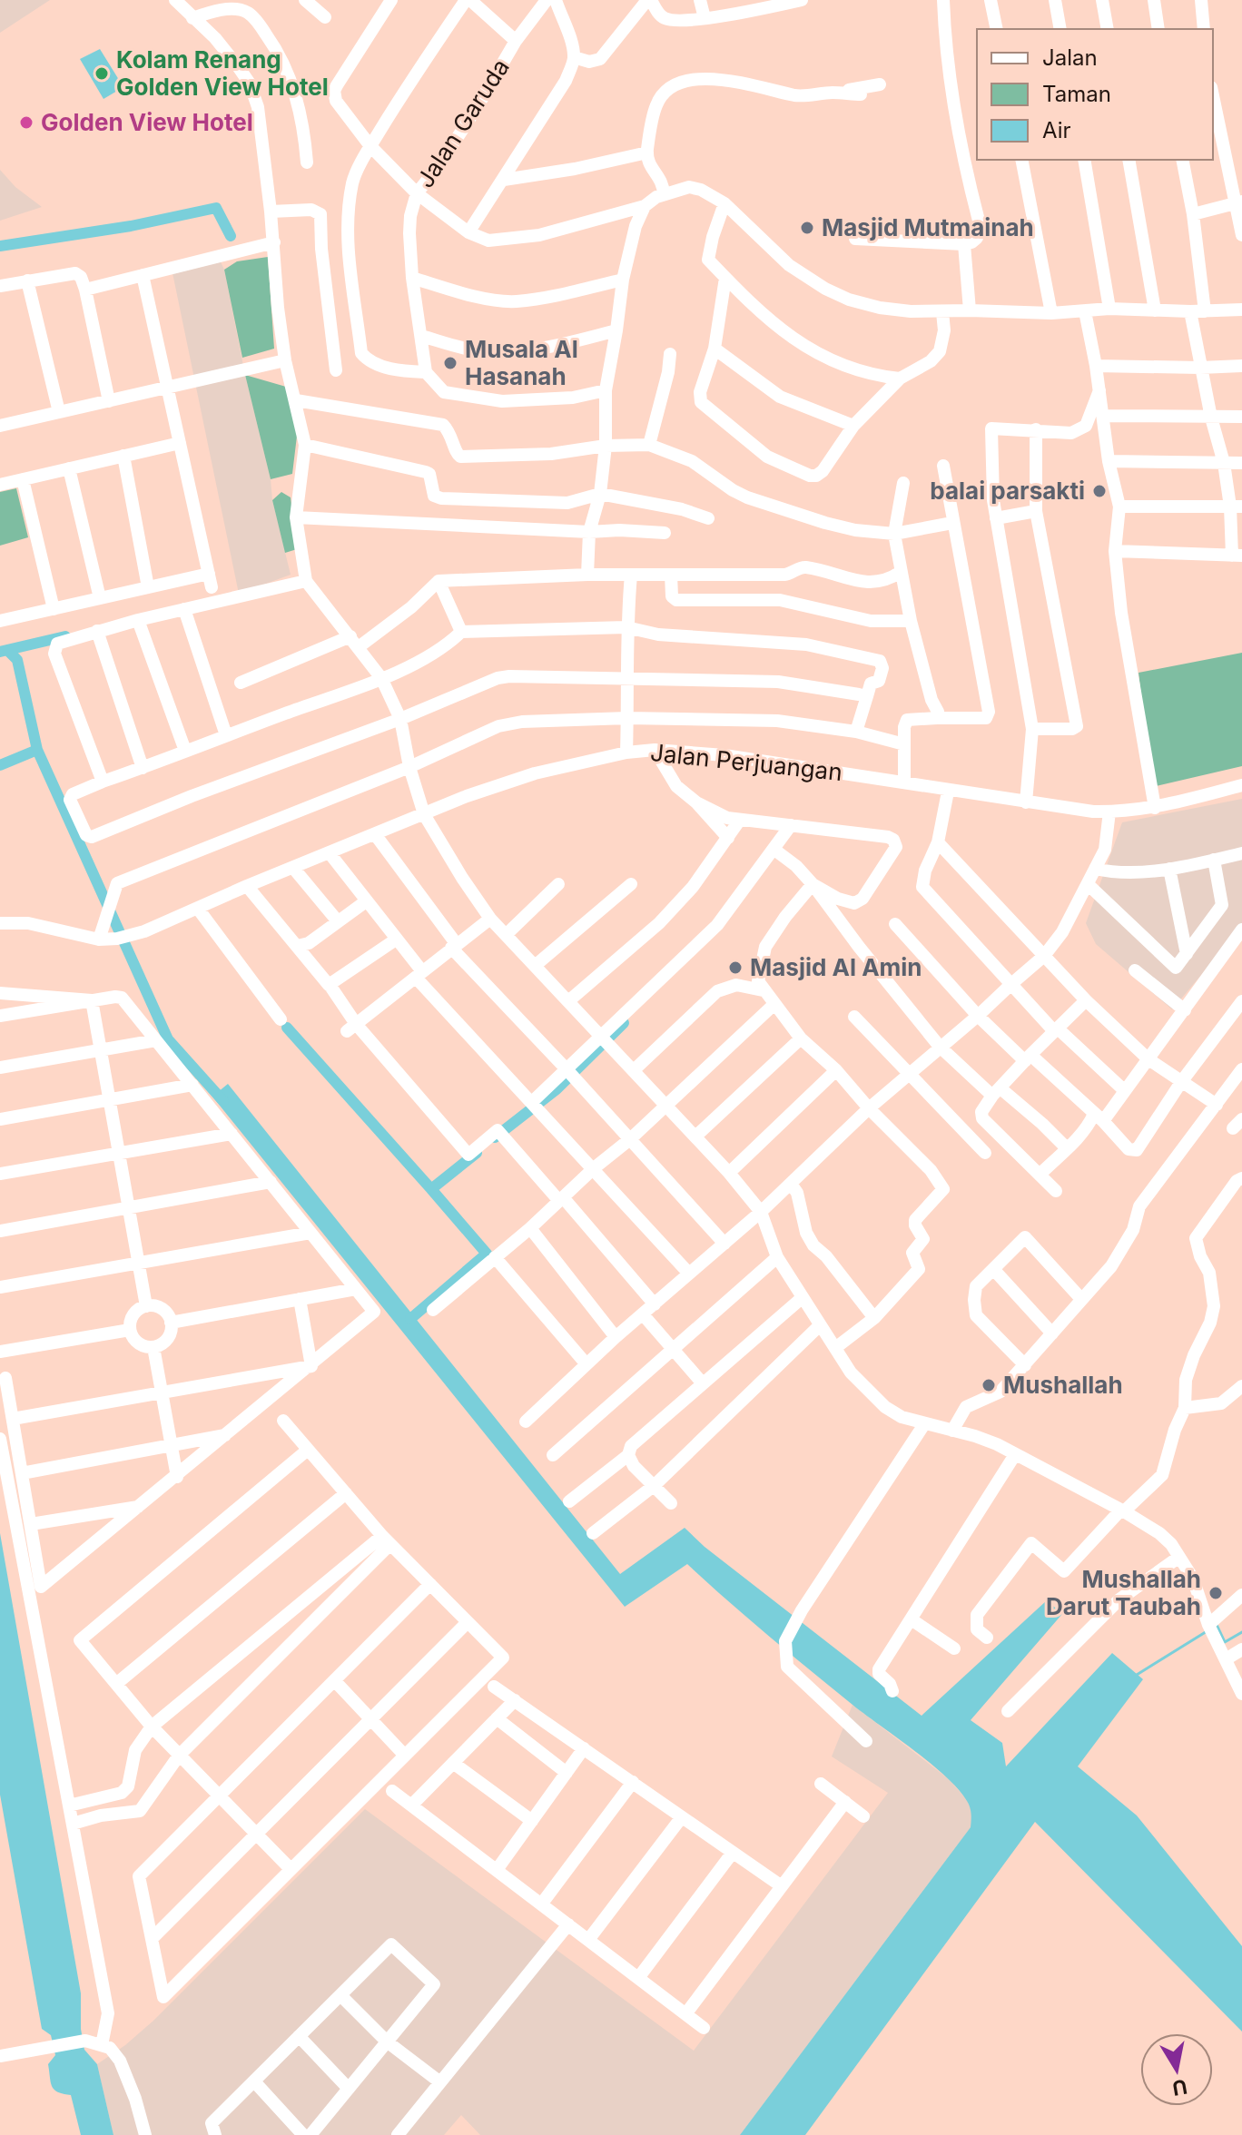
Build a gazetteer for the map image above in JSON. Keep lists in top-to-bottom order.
{
  "streets": {
    "street": ["Jalan Garuda", "Jalan Perjuangan"]
  },
  "places": [
    "Kolam Renang Golden View Hotel",
    "Golden View Hotel",
    "Masjid Mutmainah",
    "Musala Al Hasanah",
    "balai parsakti",
    "Masjid Al Amin",
    "Mushallah",
    "Mushallah Darut Taubah"
  ],
  "legend": ["Jalan", "Taman", "Air"],
  "north": "bottom"
}
